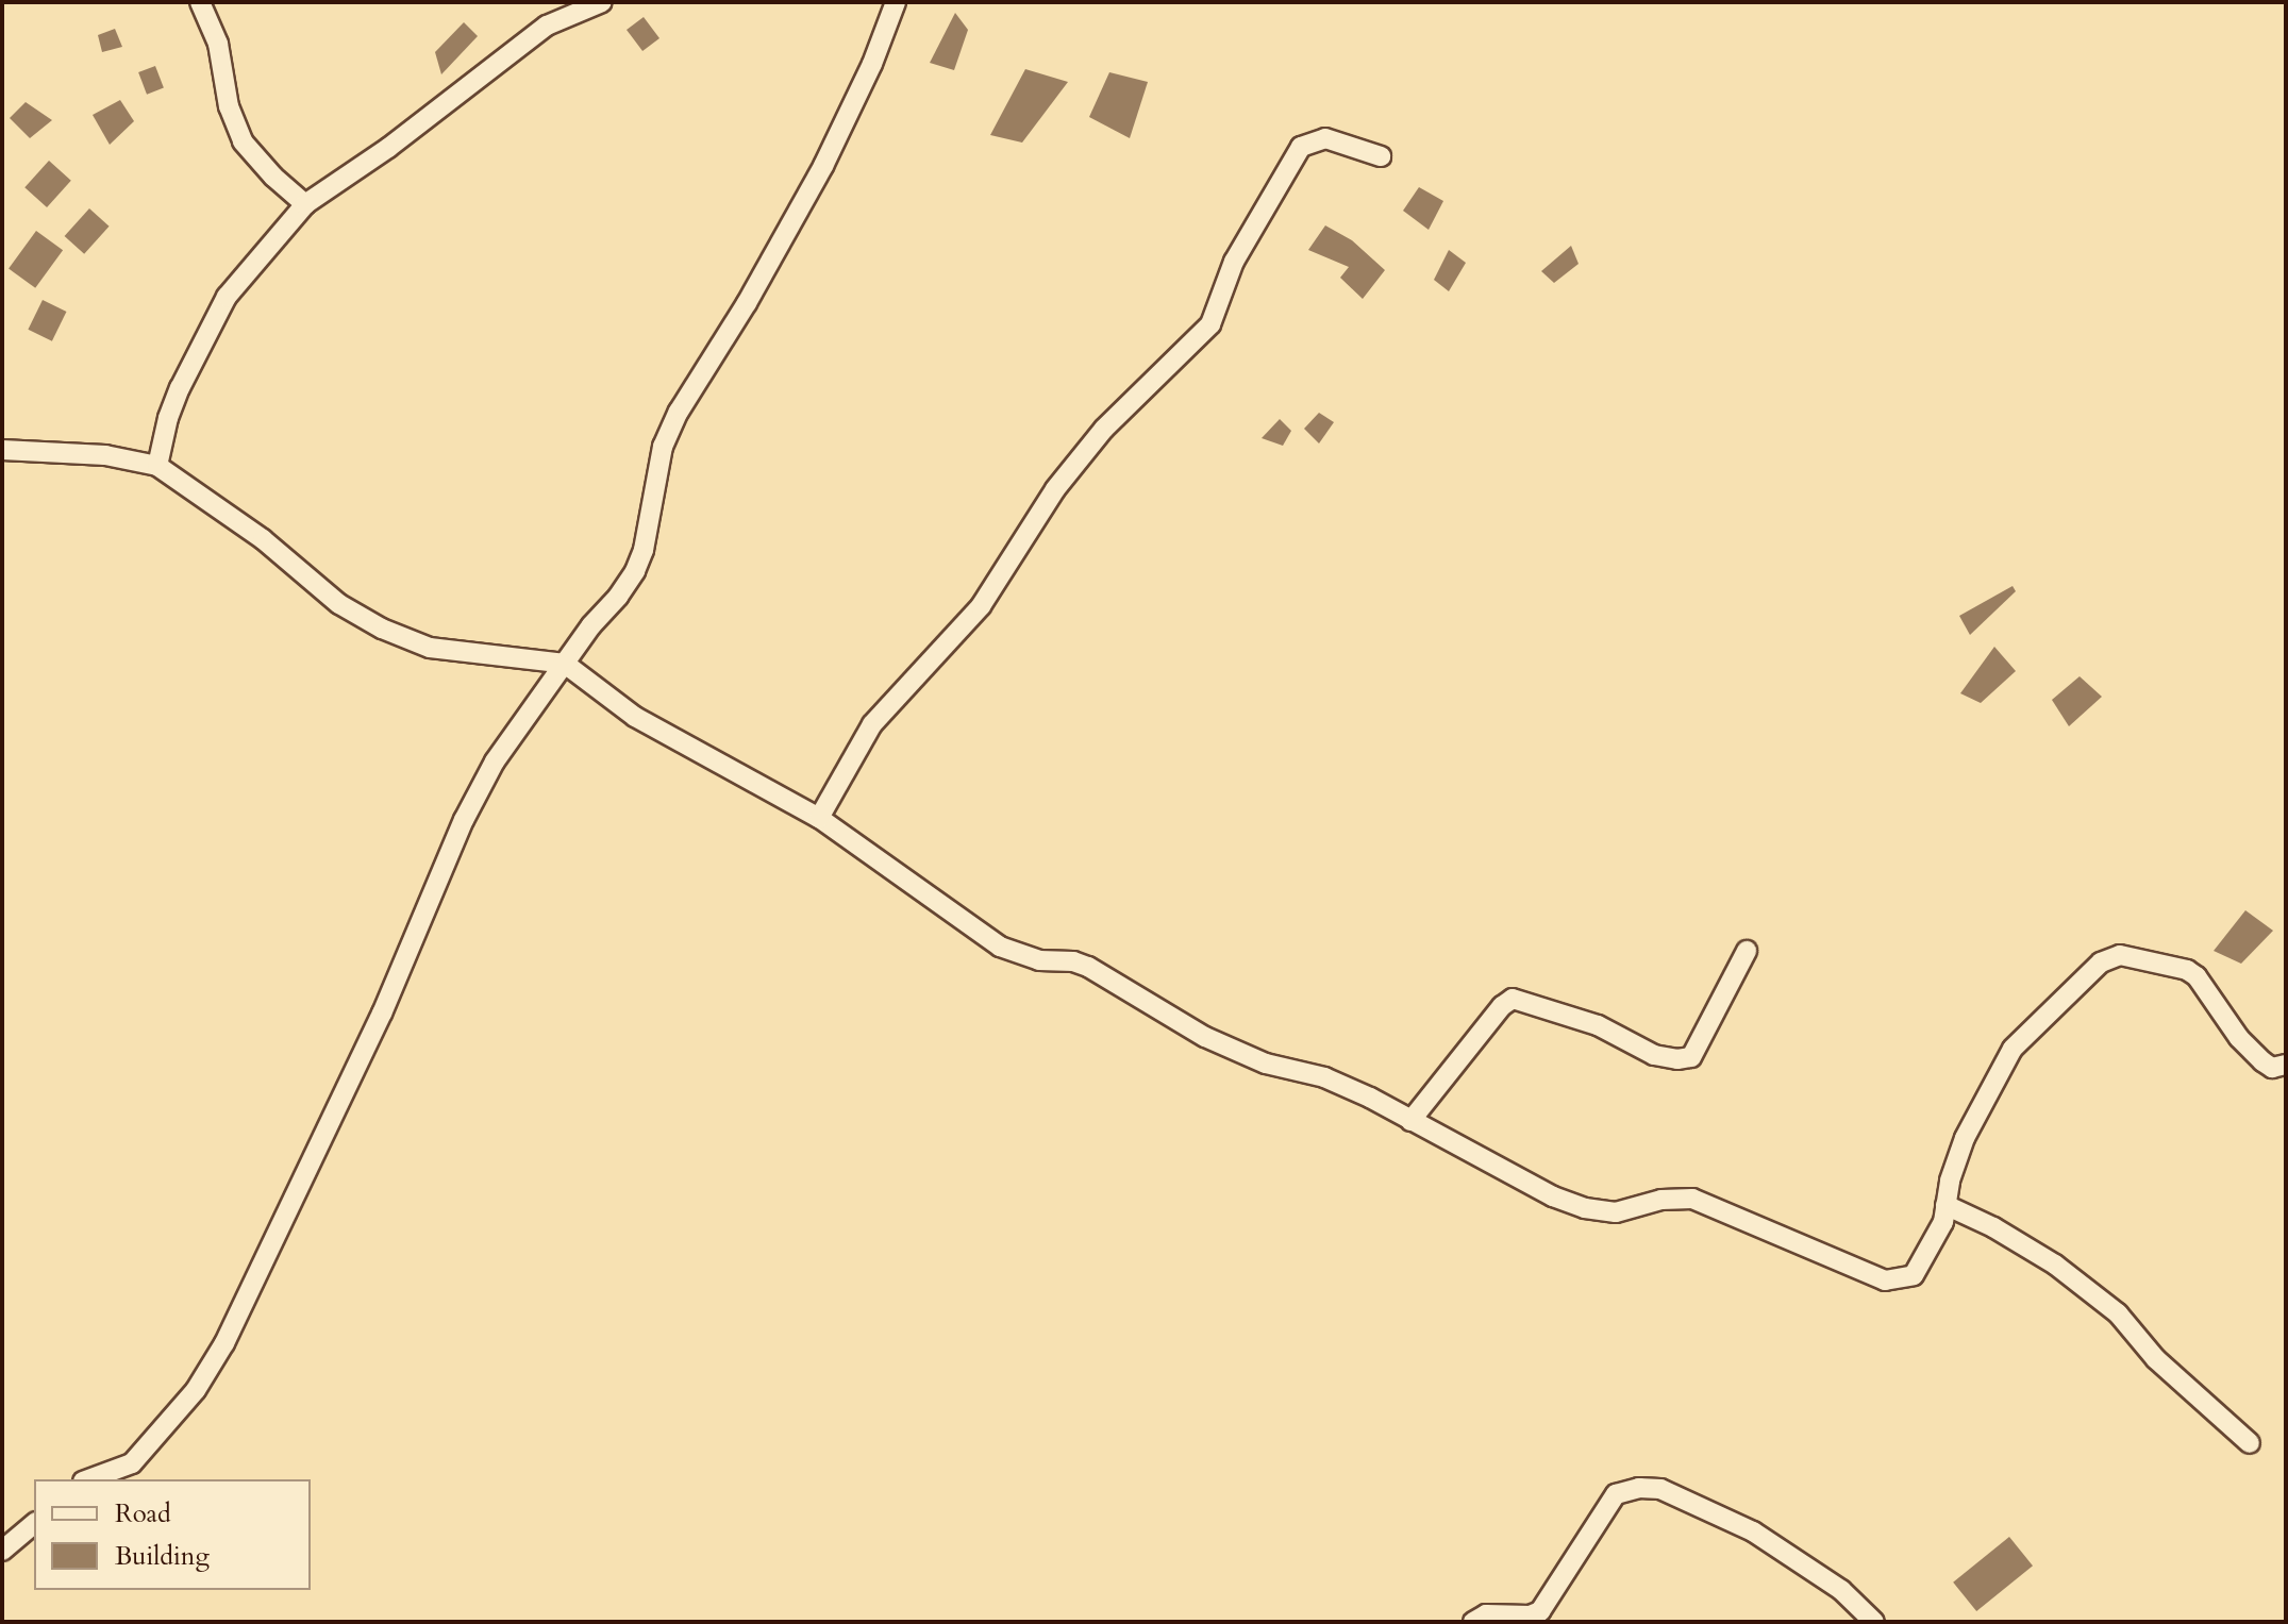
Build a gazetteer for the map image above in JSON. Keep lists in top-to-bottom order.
{
  "legend": ["Road", "Building"]
}
